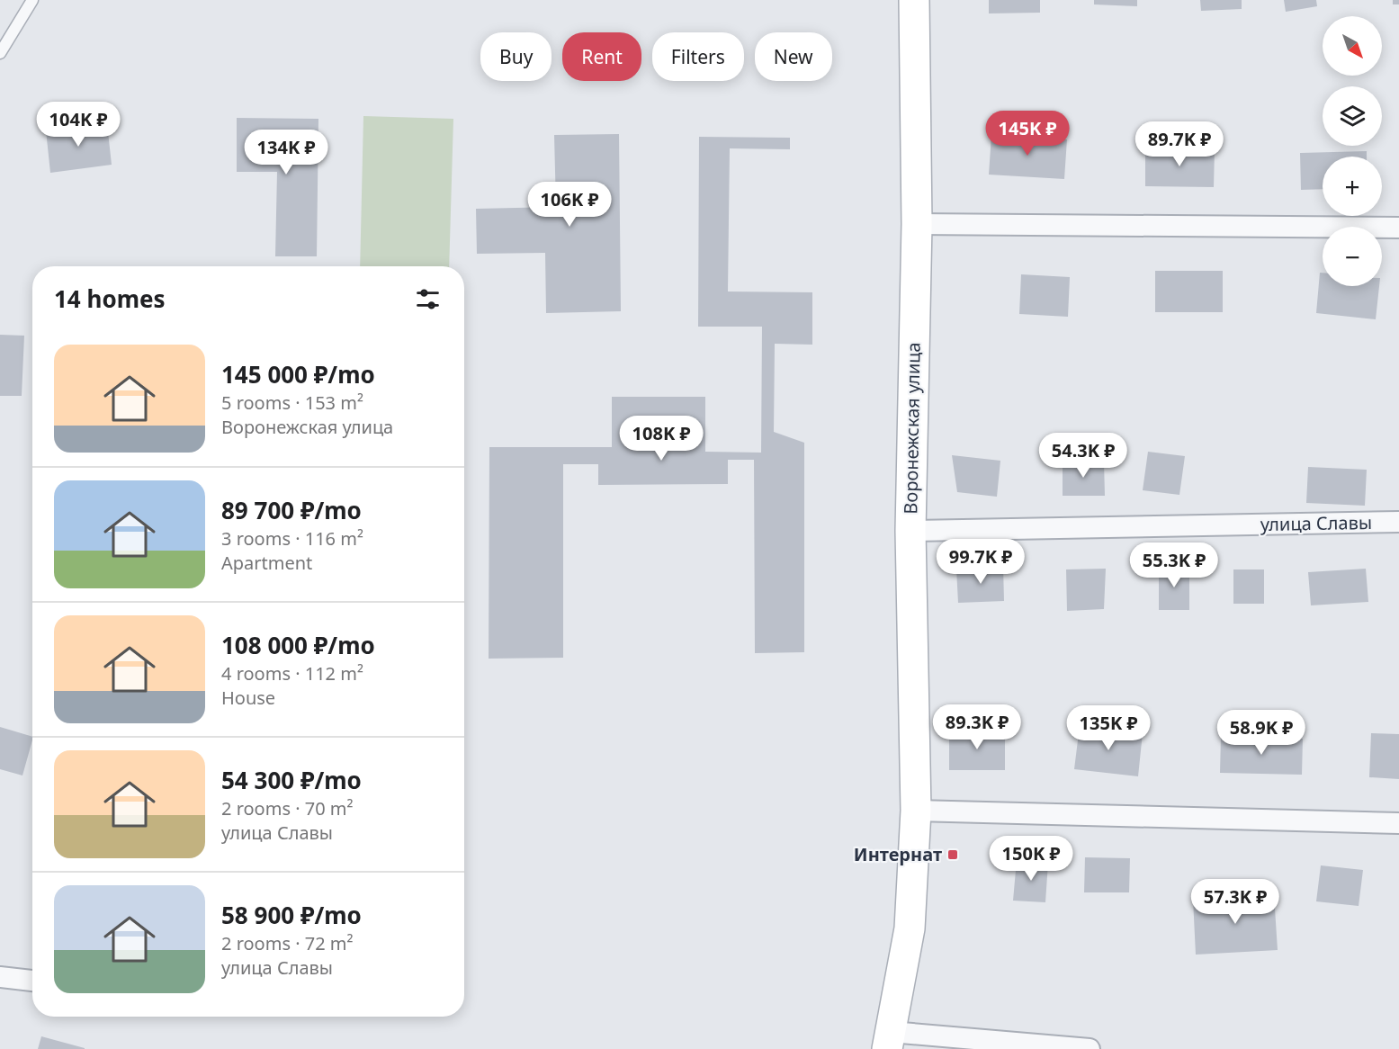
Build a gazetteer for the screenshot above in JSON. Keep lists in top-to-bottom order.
{
  "streets": {
    "street": ["Воронежская улица", "улица Славы"]
  },
  "crossings": [
    ["Воронежская улица", "улица Славы"]
  ],
  "places": {
    "transit": ["Интернат"]
  },
  "north": "bottom right",
  "page": {
    "map_buttons": ["+", "−"],
    "chip": [
      "Buy",
      "Rent",
      "Filters",
      "New"
    ],
    "price": [
      "104K ₽",
      "145K ₽",
      "89.7K ₽",
      "134K ₽",
      "106K ₽",
      "108K ₽",
      "54.3K ₽",
      "99.7K ₽",
      "55.3K ₽",
      "89.3K ₽",
      "135K ₽",
      "58.9K ₽",
      "150K ₽",
      "57.3K ₽"
    ],
    "heading": "14 homes",
    "list": [
      {
        "name": "145 000 ₽/mo",
        "note": "5 rooms · 153 m² · Воронежская улица"
      },
      {
        "name": "89 700 ₽/mo",
        "note": "3 rooms · 116 m² · Apartment"
      },
      {
        "name": "108 000 ₽/mo",
        "note": "4 rooms · 112 m² · House"
      },
      {
        "name": "54 300 ₽/mo",
        "note": "2 rooms · 70 m² · улица Славы"
      },
      {
        "name": "58 900 ₽/mo",
        "note": "2 rooms · 72 m² · улица Славы"
      }
    ]
  }
}
